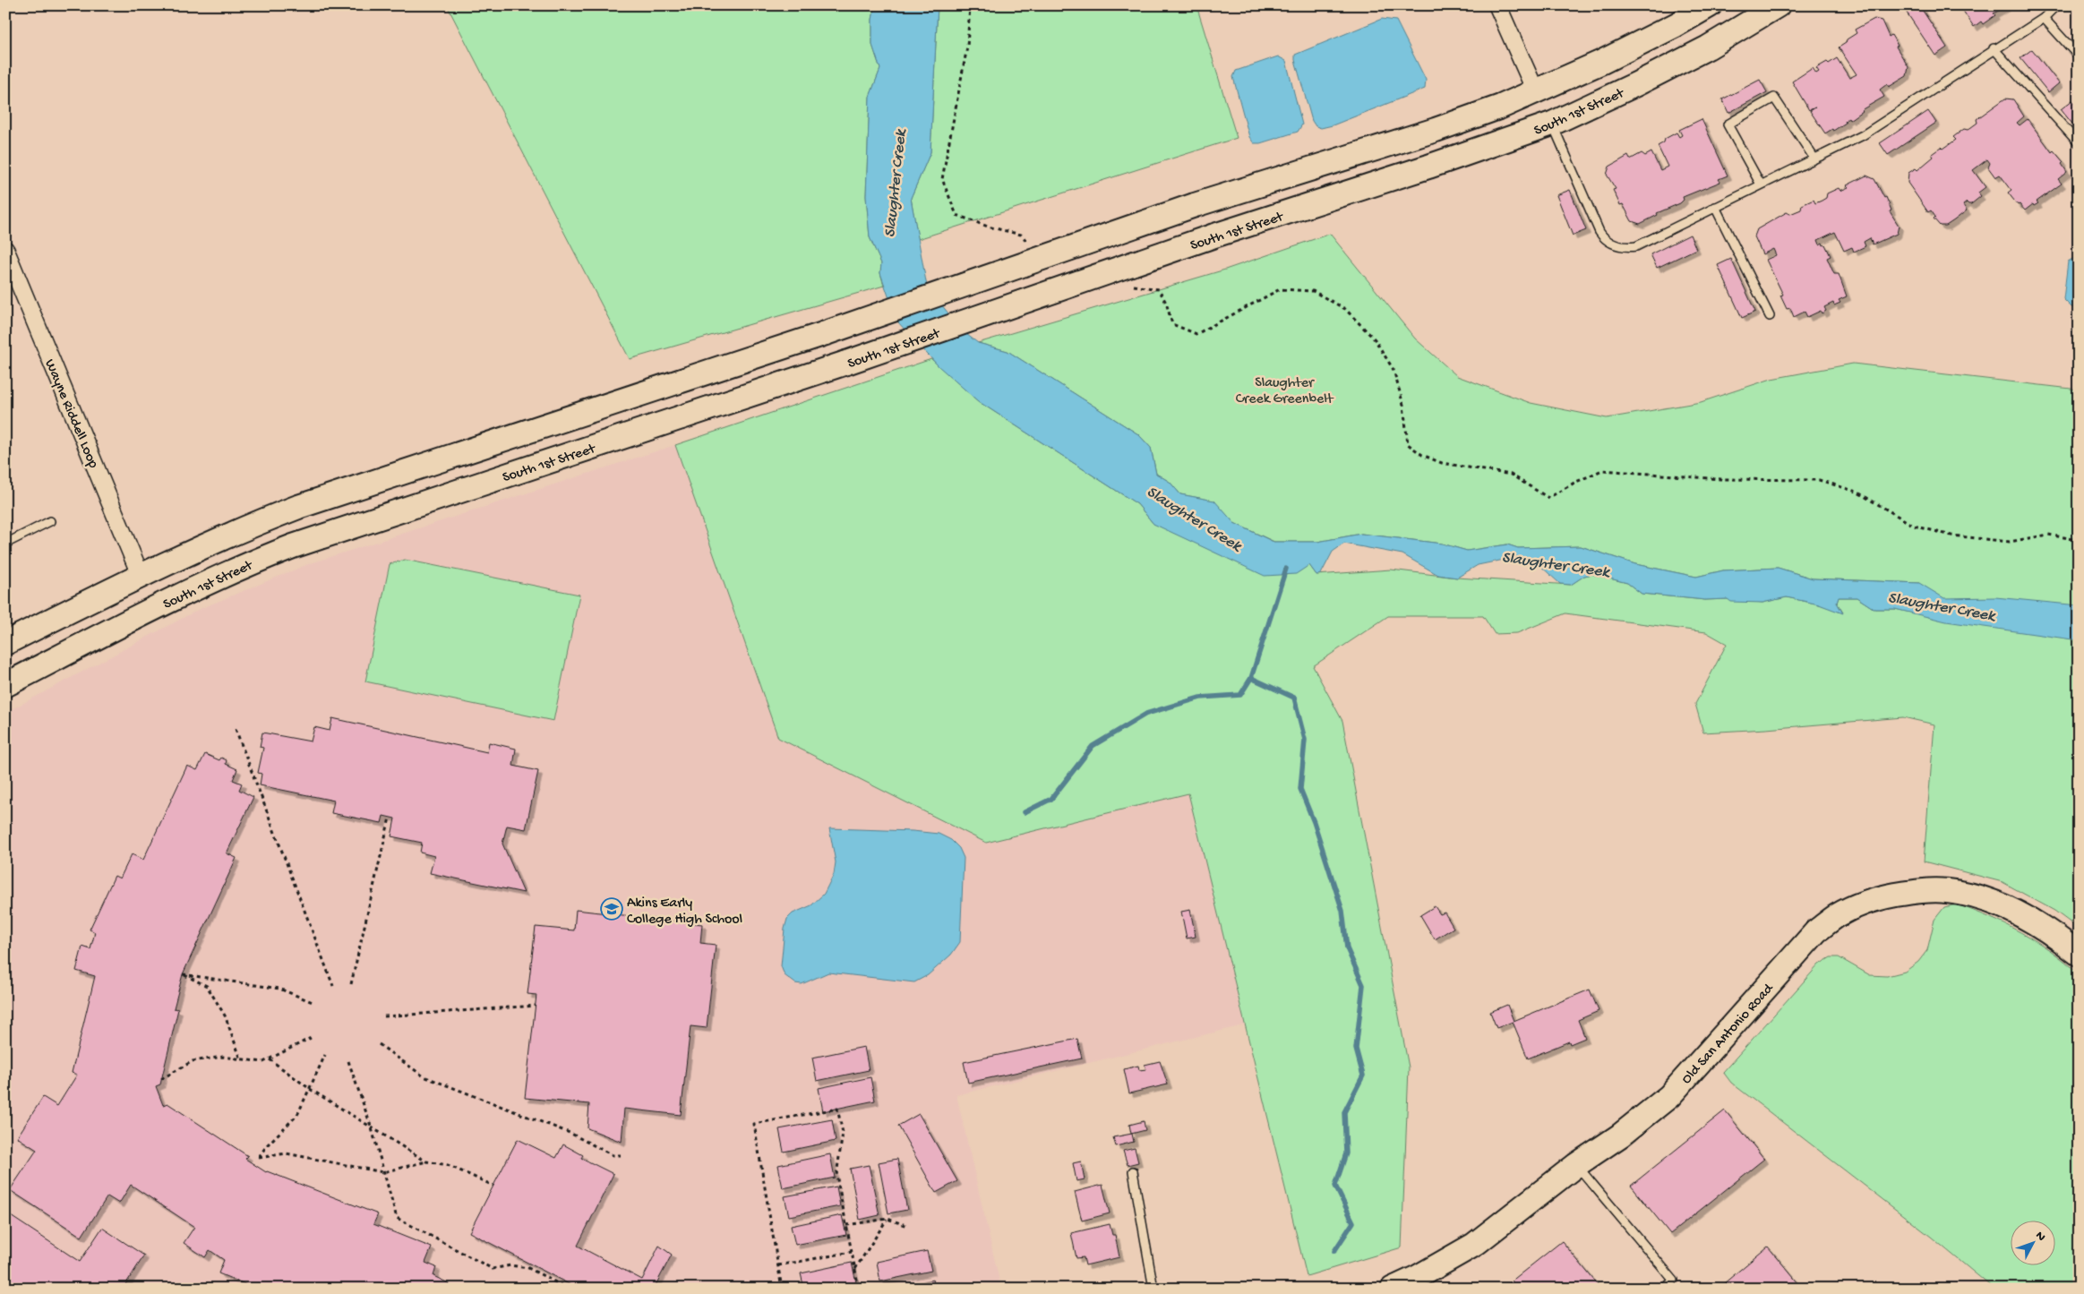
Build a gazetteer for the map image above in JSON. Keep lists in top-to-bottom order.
{
  "streets": {
    "main road": ["South 1st Street", "Old San Antonio Road"],
    "street": ["Wayne Riddell Loop"]
  },
  "water": ["Slaughter Creek"],
  "parks": ["Slaughter Creek Greenbelt"],
  "places": {
    "school or university": ["Akins Early College High School"]
  },
  "north": "top right"
}
